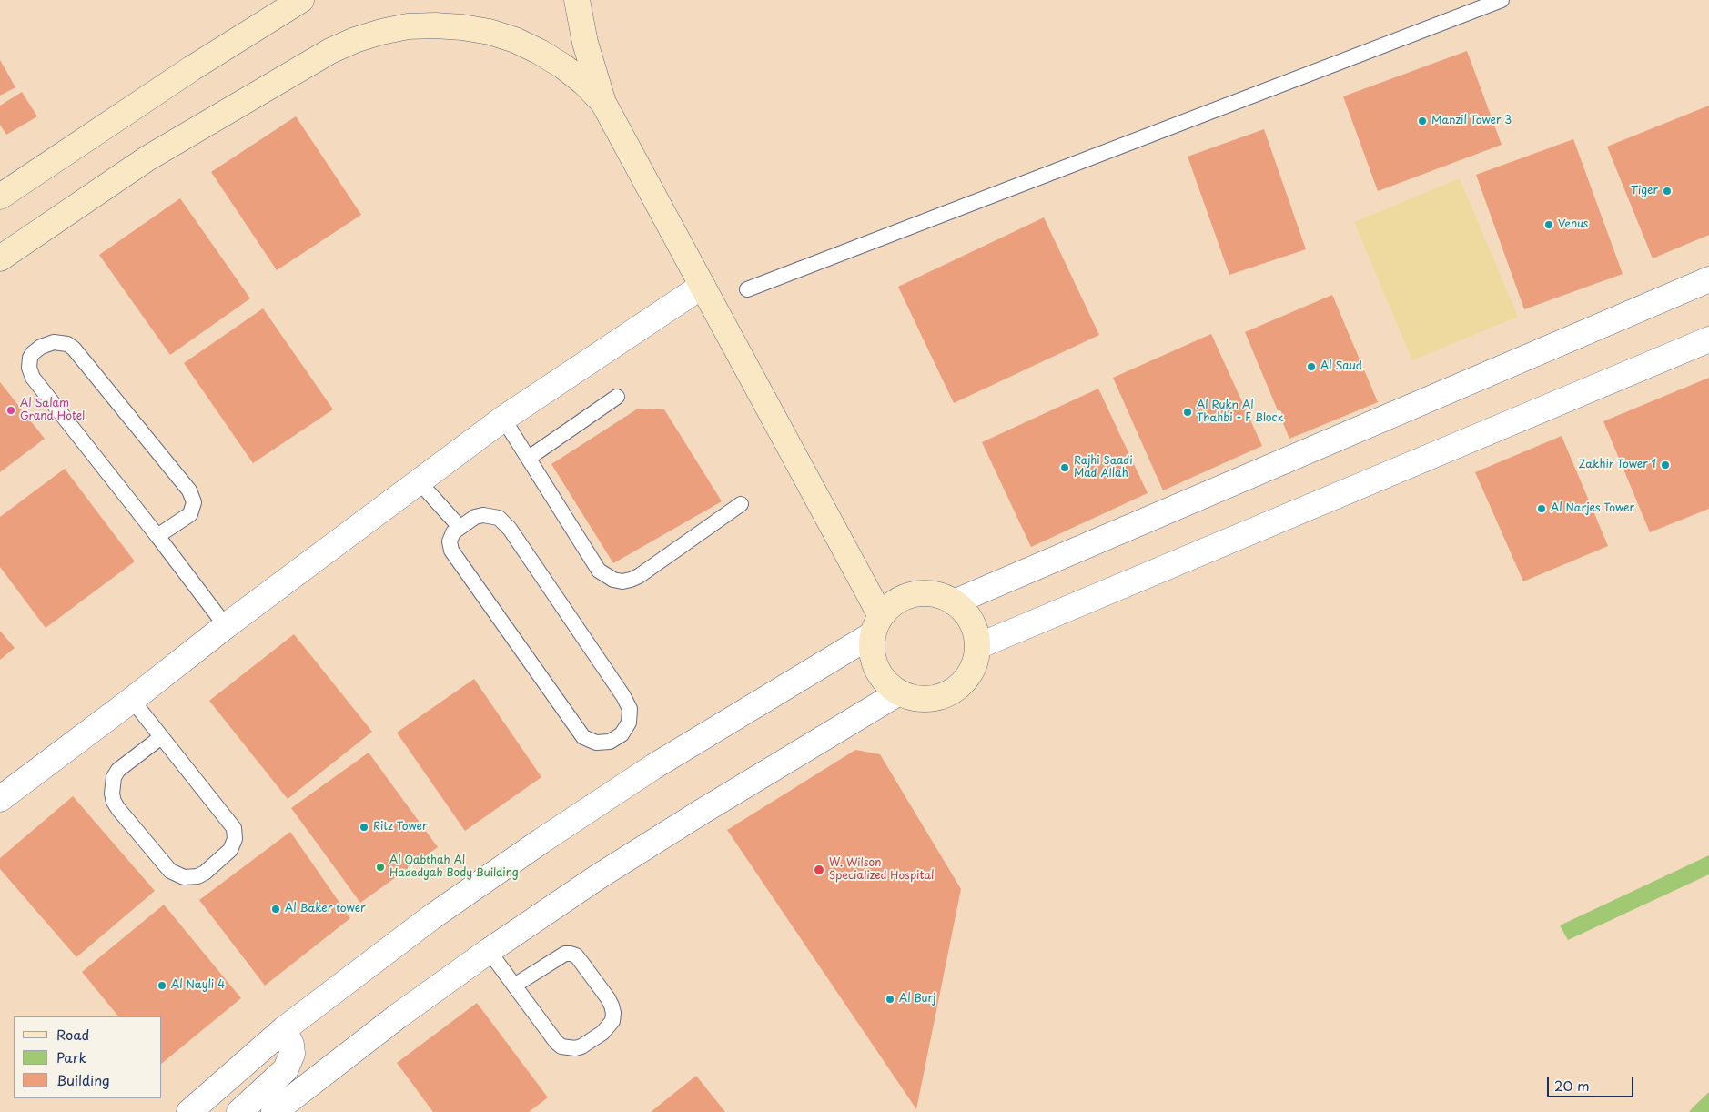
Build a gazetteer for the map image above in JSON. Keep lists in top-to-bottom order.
{
  "places": [
    "Manzil Tower 3",
    "Tiger",
    "Venus",
    "Al Saud",
    "Al Salam Grand Hotel",
    "Al Rukn Al Thahbi - F Block",
    "Zakhir Tower 1",
    "Rajhi Saadi Mad Allah",
    "Al Narjes Tower",
    "Ritz Tower",
    "Al Qabthah Al Hadedyah Body Building",
    "W. Wilson Specialized Hospital",
    "Al Baker tower",
    "Al Nayli 4",
    "Al Burj"
  ],
  "legend": ["Road", "Park", "Building"],
  "scale_bar": "20 m"
}
